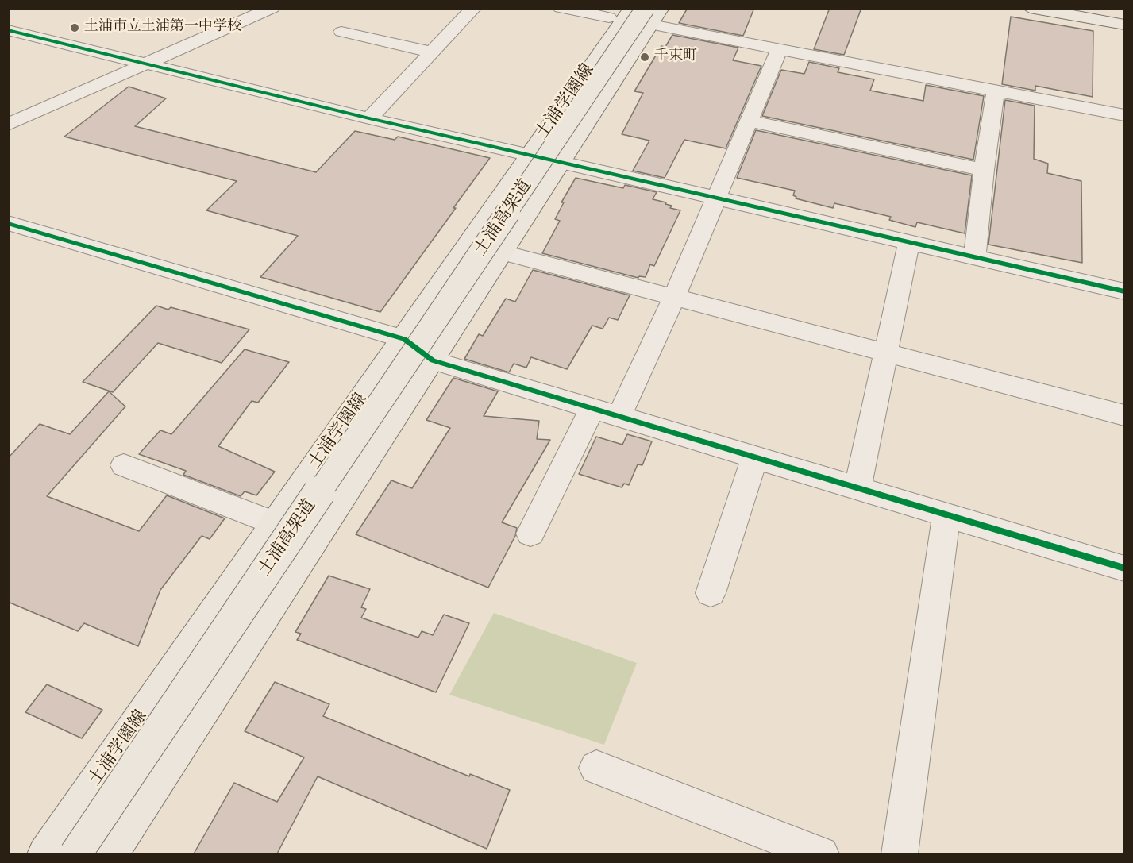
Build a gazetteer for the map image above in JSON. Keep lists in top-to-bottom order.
{
  "streets": {
    "main road": ["土浦学園線", "土浦高架道"]
  },
  "crossings": [
    ["土浦学園線", "土浦高架道"]
  ],
  "places": ["土浦市立土浦第一中学校", "千束町"]
}
